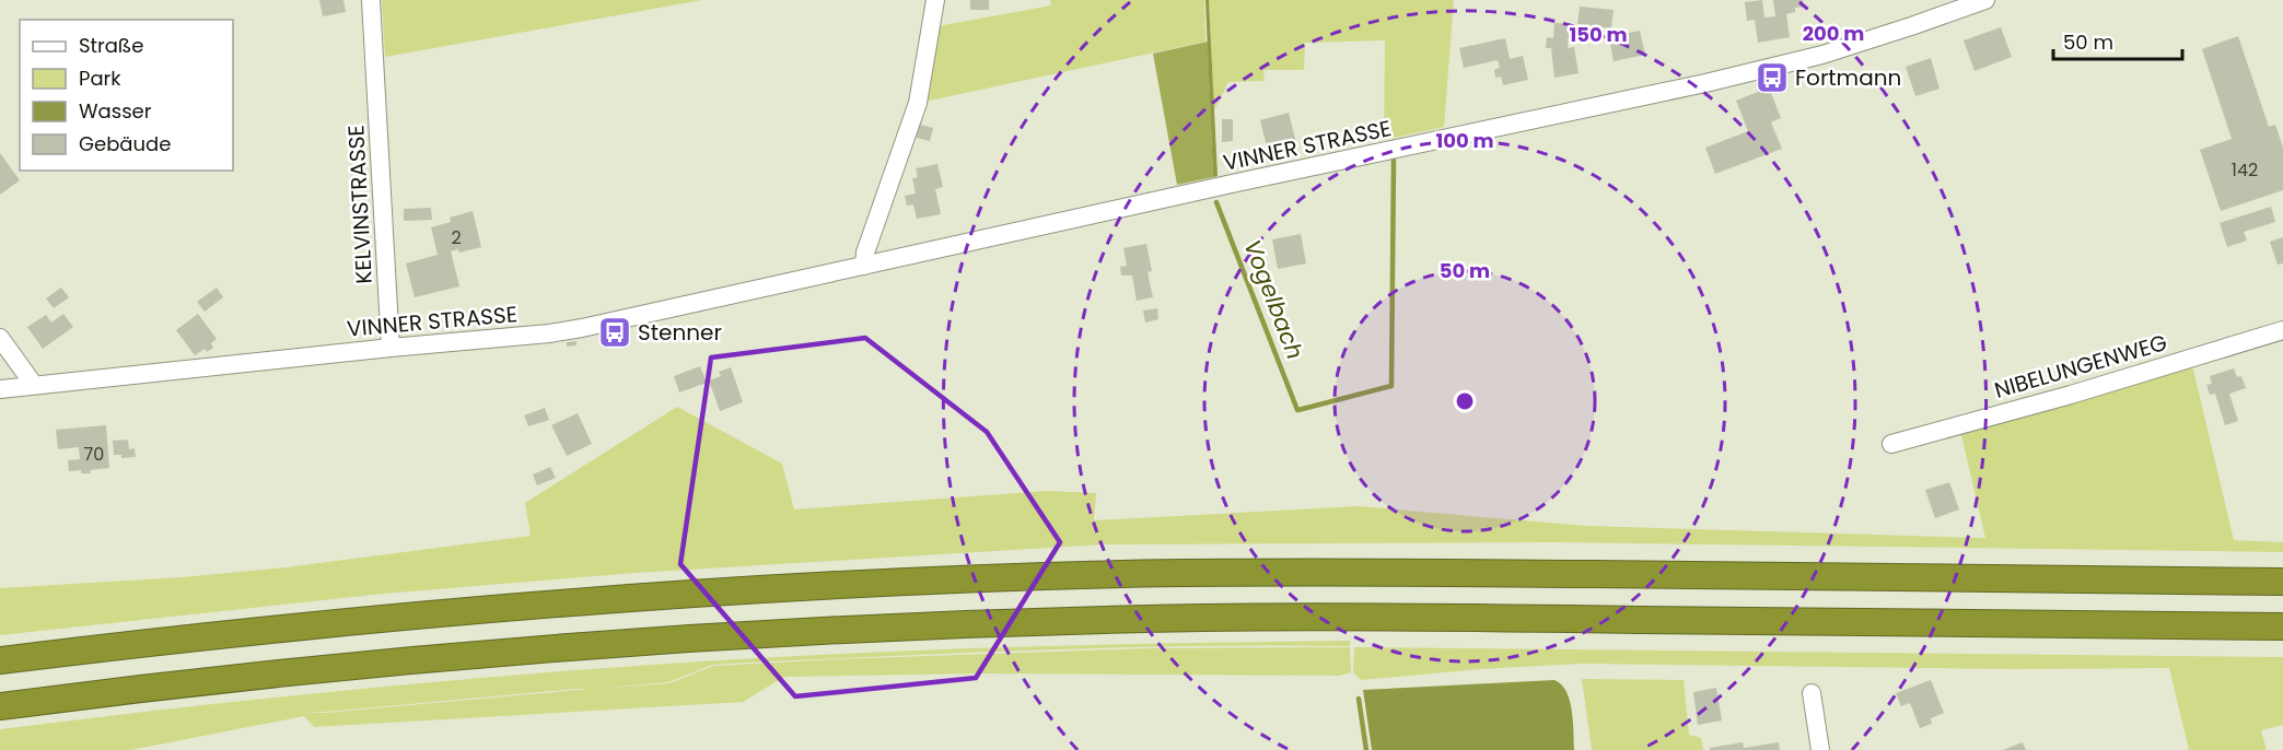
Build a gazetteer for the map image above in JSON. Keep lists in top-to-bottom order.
{
  "streets": {
    "street": ["VINNER STRASSE", "KELVINSTRASSE", "NIBELUNGENWEG"]
  },
  "crossings": [
    ["VINNER STRASSE", "KELVINSTRASSE"]
  ],
  "water": ["Vogelbach"],
  "places": {
    "bus stop": ["Fortmann", "Stenner"]
  },
  "house_numbers": ["142", "2", "70"],
  "legend": [
    "Straße",
    "Park",
    "Wasser",
    "Gebäude"
  ],
  "scale_bar": "50 m",
  "rings": [
    "200 m",
    "150 m",
    "100 m",
    "50 m"
  ]
}
